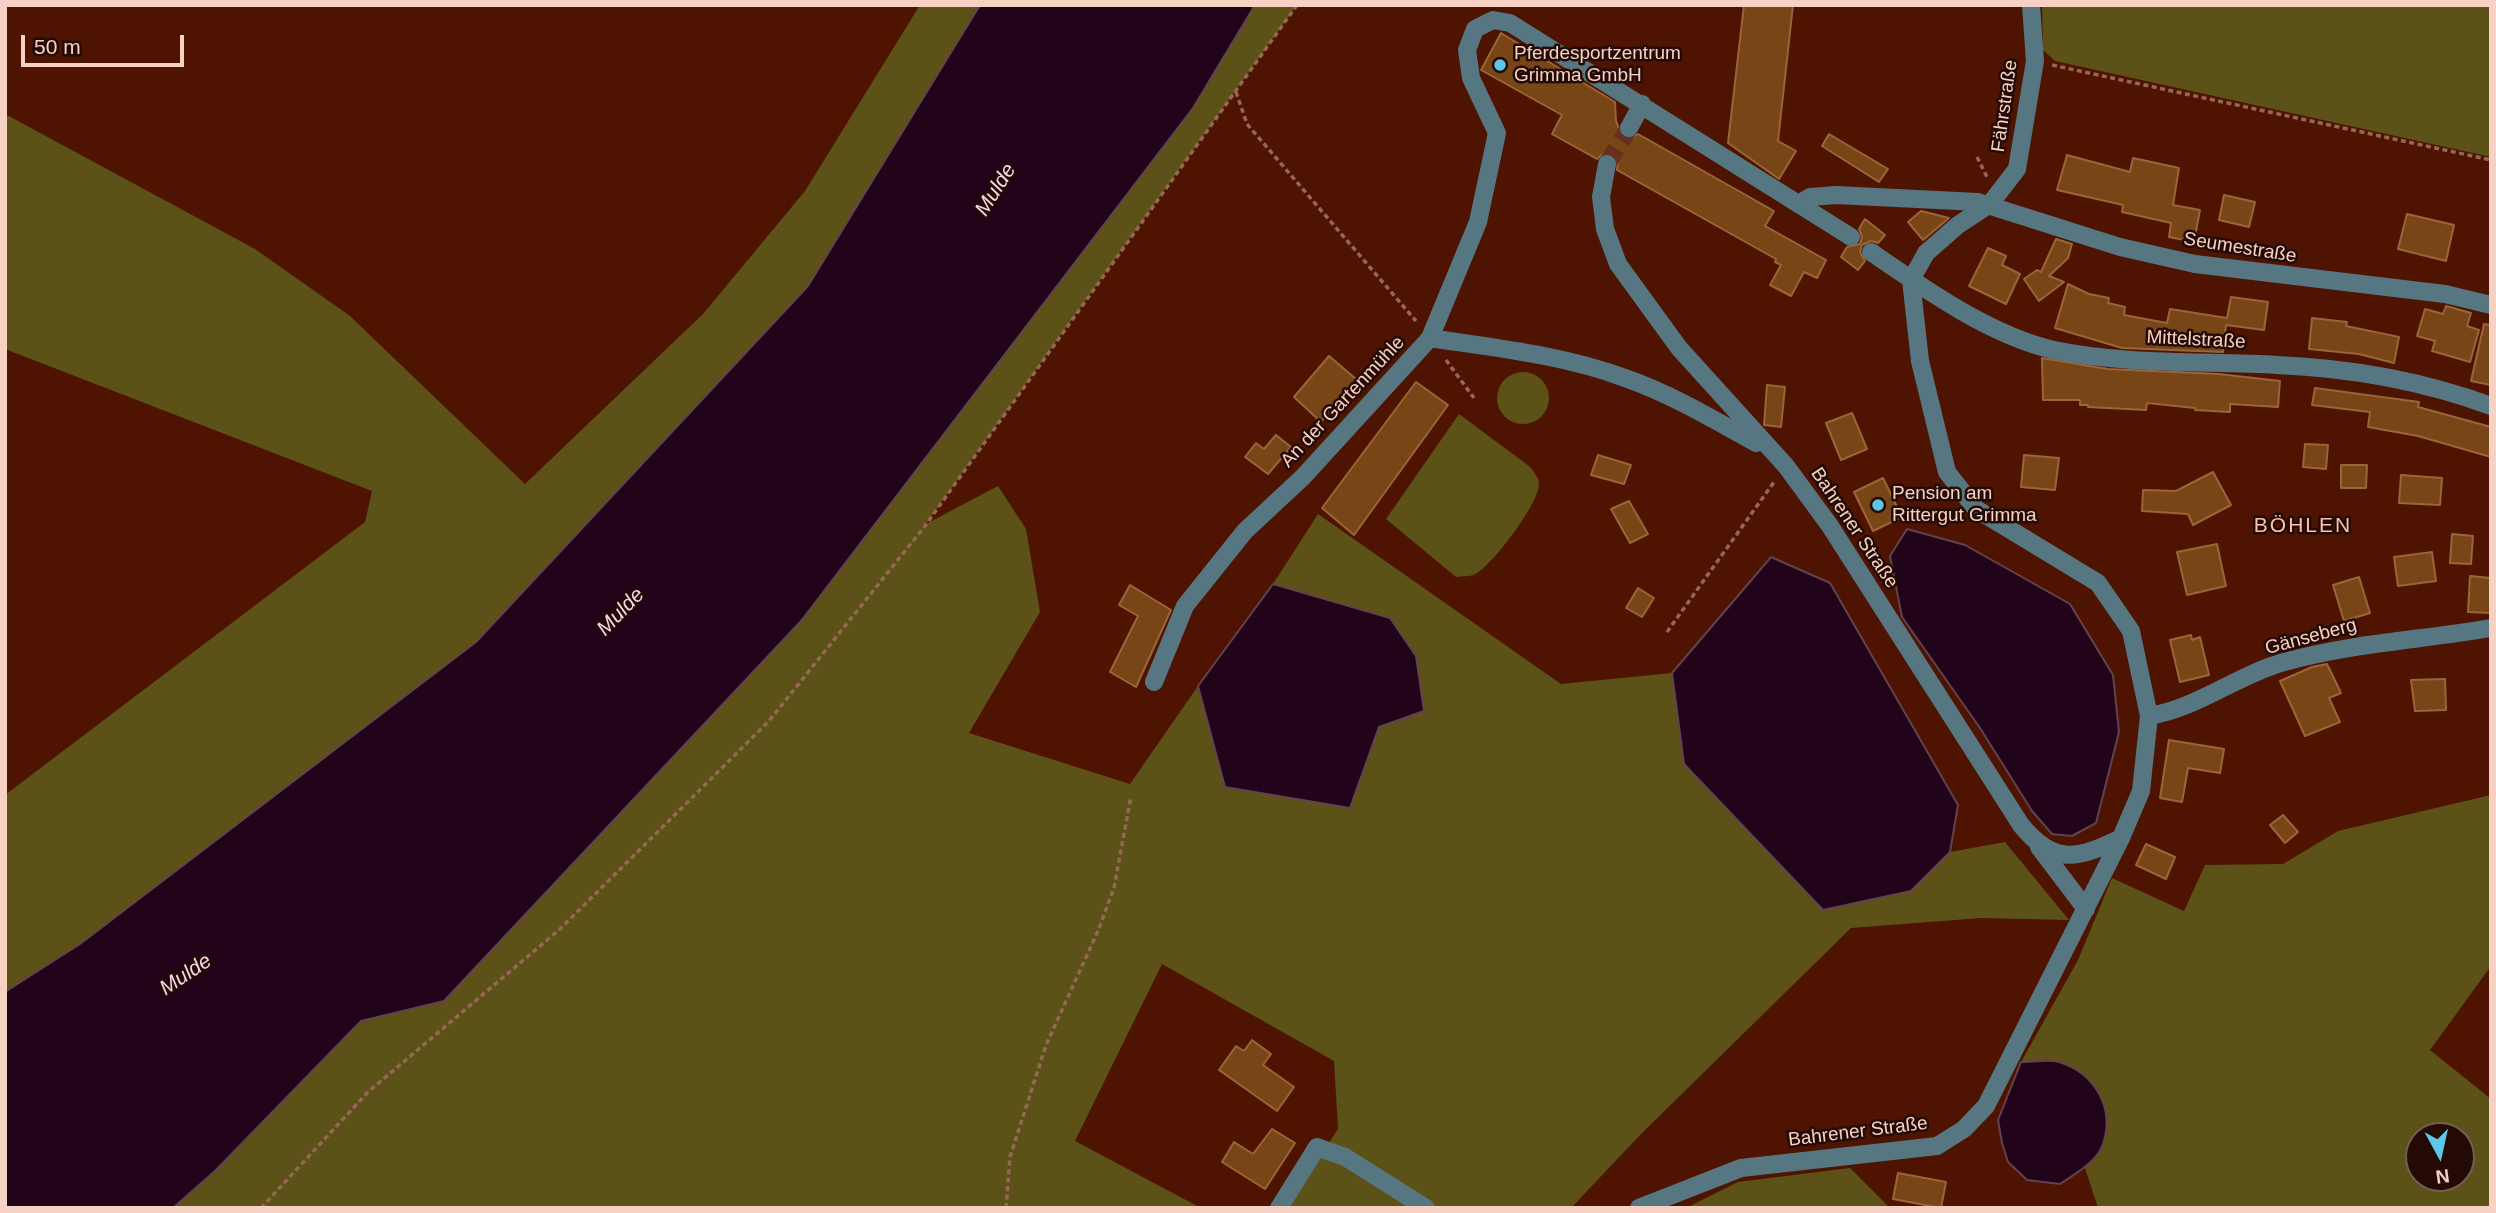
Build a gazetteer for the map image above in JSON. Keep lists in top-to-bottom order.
{
  "streets": {
    "street": [
      "Fährstraße",
      "Seumestraße",
      "Mittelstraße",
      "An der Gartenmühle",
      "Bahrener Straße",
      "Gänseberg"
    ]
  },
  "crossings": [
    ["Fährstraße", "Seumestraße"],
    ["Mittelstraße", "Bahrener Straße"],
    ["An der Gartenmühle", "Bahrener Straße"],
    ["Bahrener Straße", "Gänseberg"]
  ],
  "districts": ["BÖHLEN"],
  "water": ["Mulde"],
  "places": ["Pferdesportzentrum Grimma GmbH", "Pension am Rittergut Grimma"],
  "scale_bar": "50 m",
  "north": "bottom"
}
